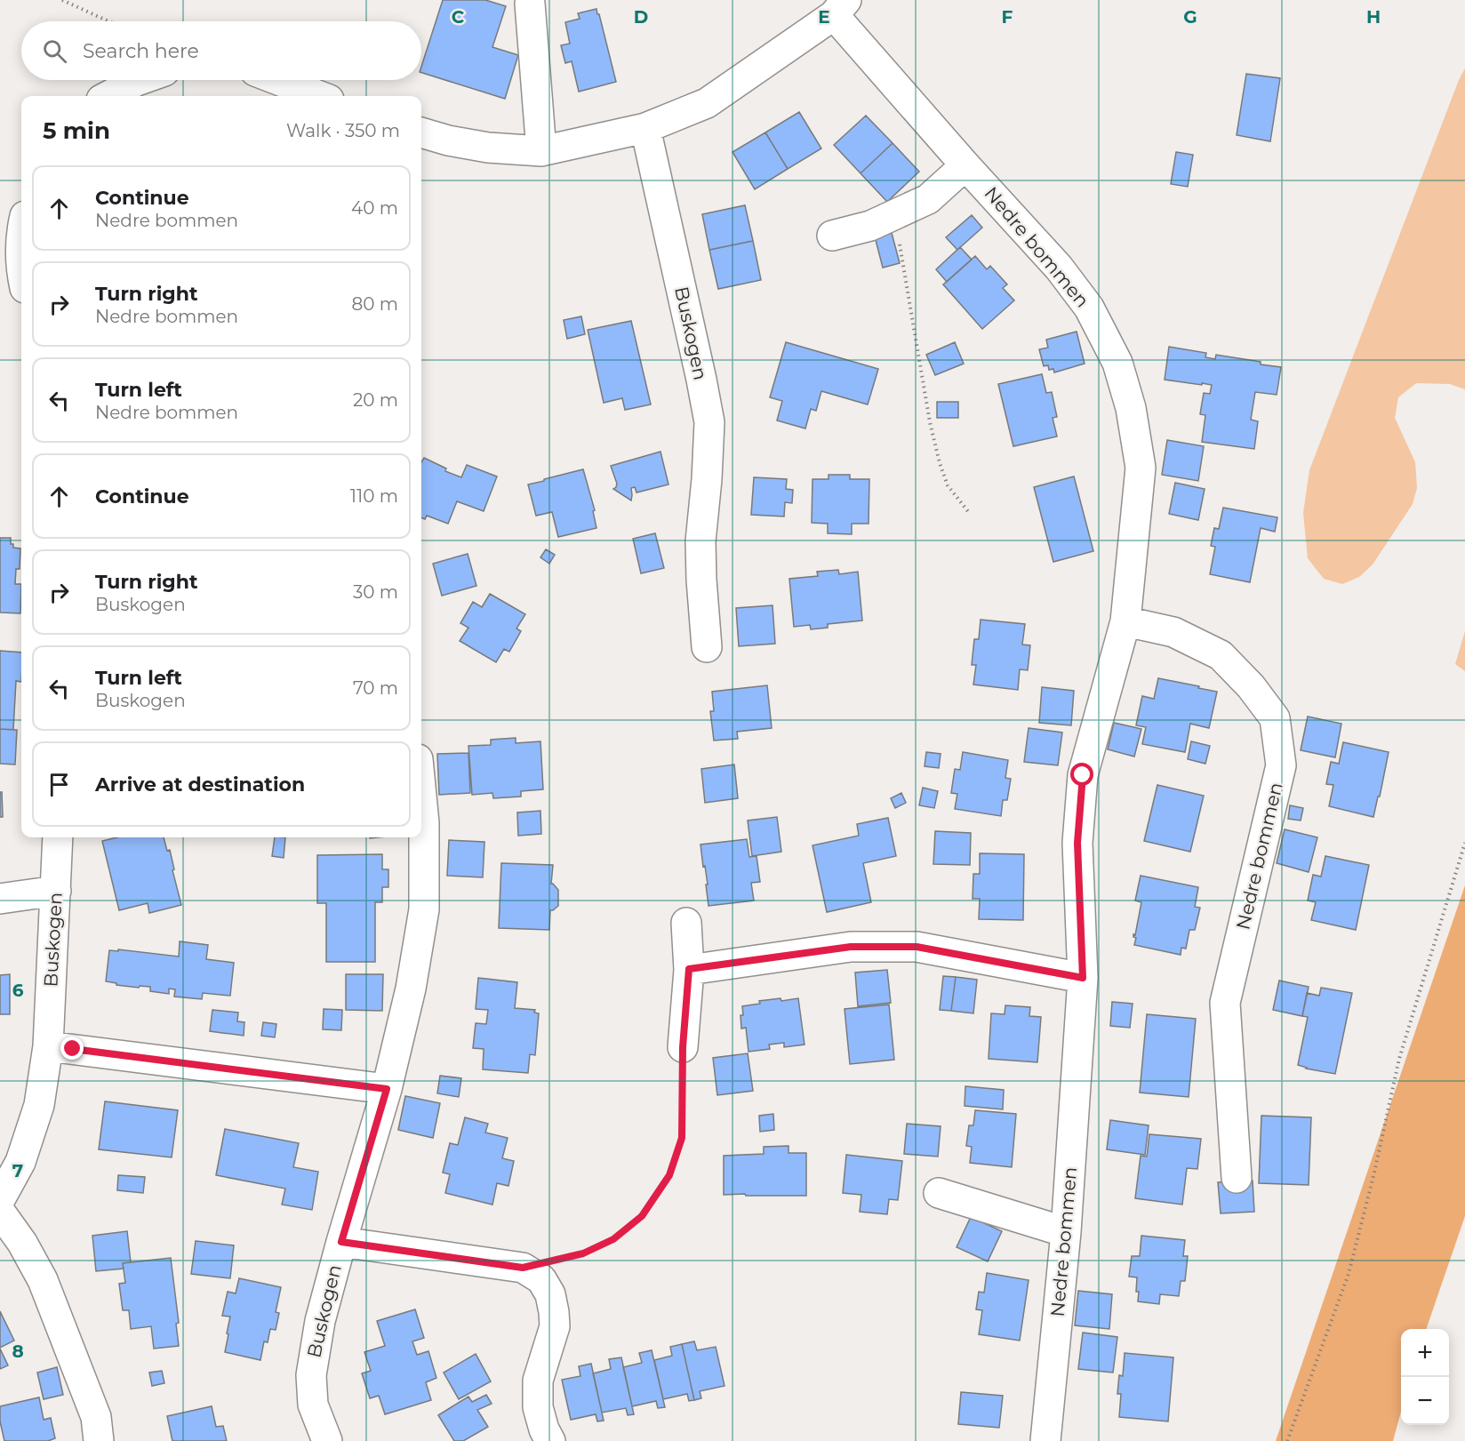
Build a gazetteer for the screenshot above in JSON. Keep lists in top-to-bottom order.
{
  "streets": {
    "street": ["Nedre bommen", "Buskogen"]
  },
  "page": {
    "search": "Search here",
    "heading": ["5 min", "Walk · 350 m"],
    "list": [
      ["Continue", "Nedre bommen", "40 m"],
      ["Turn right", "Nedre bommen", "80 m"],
      ["Turn left", "Nedre bommen", "20 m"],
      ["Continue", "110 m"],
      ["Turn right", "Buskogen", "30 m"],
      ["Turn left", "Buskogen", "70 m"],
      "Arrive at destination"
    ],
    "map_buttons": ["+", "−"]
  },
  "grid": {
    "columns": [
      "C",
      "D",
      "E",
      "F",
      "G",
      "H"
    ],
    "rows": ["6", "7", "8"]
  }
}
